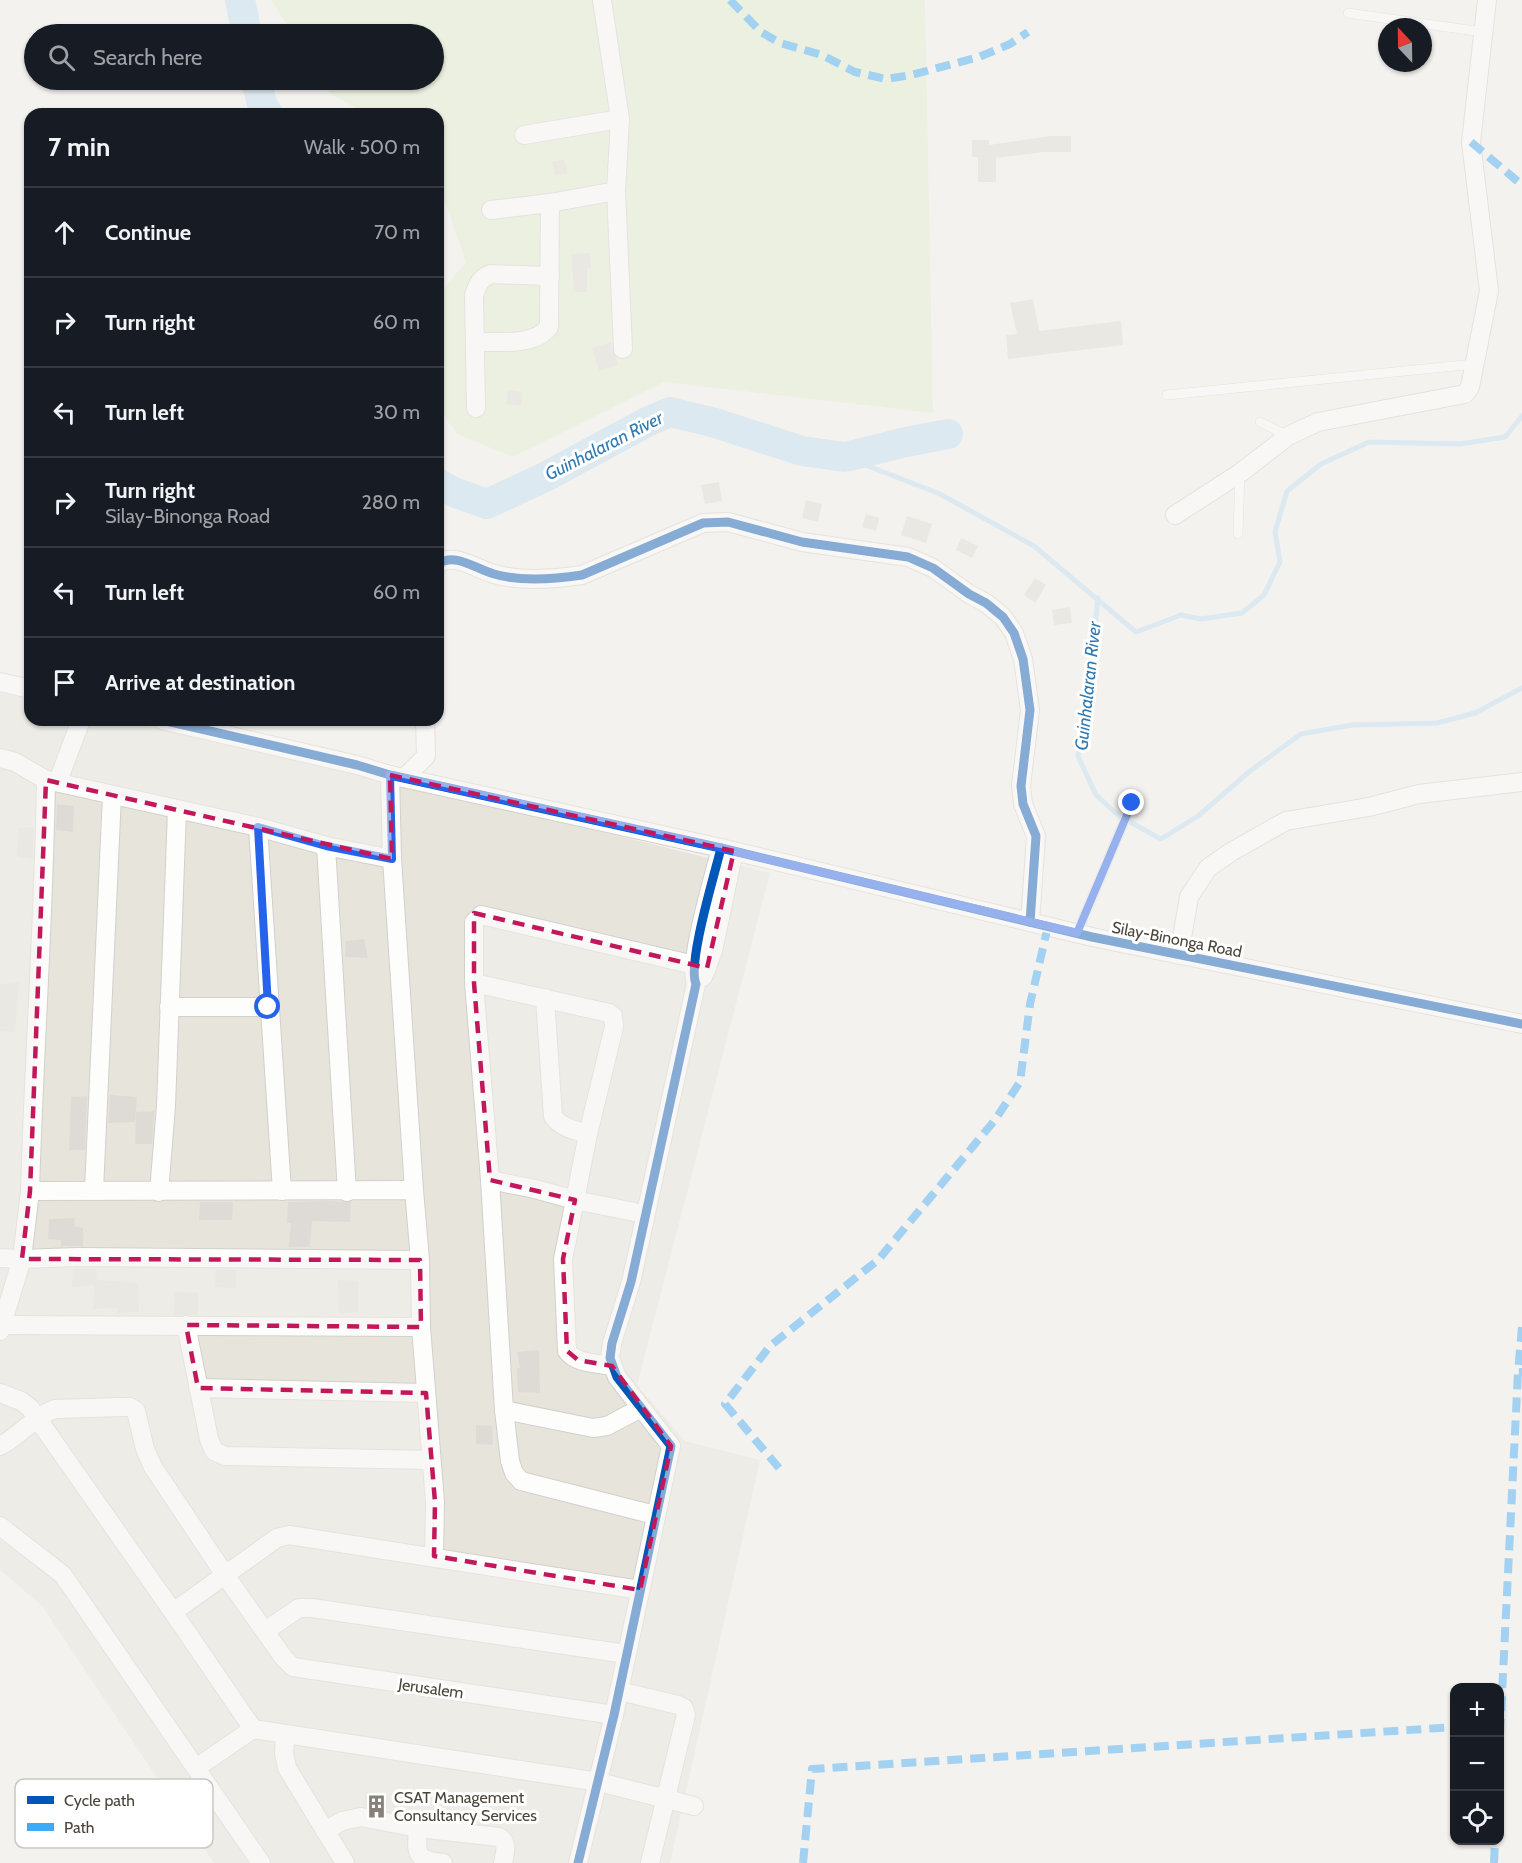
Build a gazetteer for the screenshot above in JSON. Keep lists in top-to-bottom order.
{
  "streets": {
    "street": ["Silay-Binonga Road", "Jerusalem"]
  },
  "water": ["Guinhalaran River"],
  "places": {
    "building": ["CSAT Management Consultancy Services"]
  },
  "legend": ["Cycle path", "Path"],
  "north": "top",
  "page": {
    "search": "Search here",
    "heading": ["7 min", "Walk · 500 m"],
    "list": [
      ["Continue", "70 m"],
      ["Turn right", "60 m"],
      ["Turn left", "30 m"],
      ["Turn right", "Silay-Binonga Road", "280 m"],
      ["Turn left", "60 m"],
      "Arrive at destination"
    ],
    "map_buttons": ["+", "−"]
  }
}
